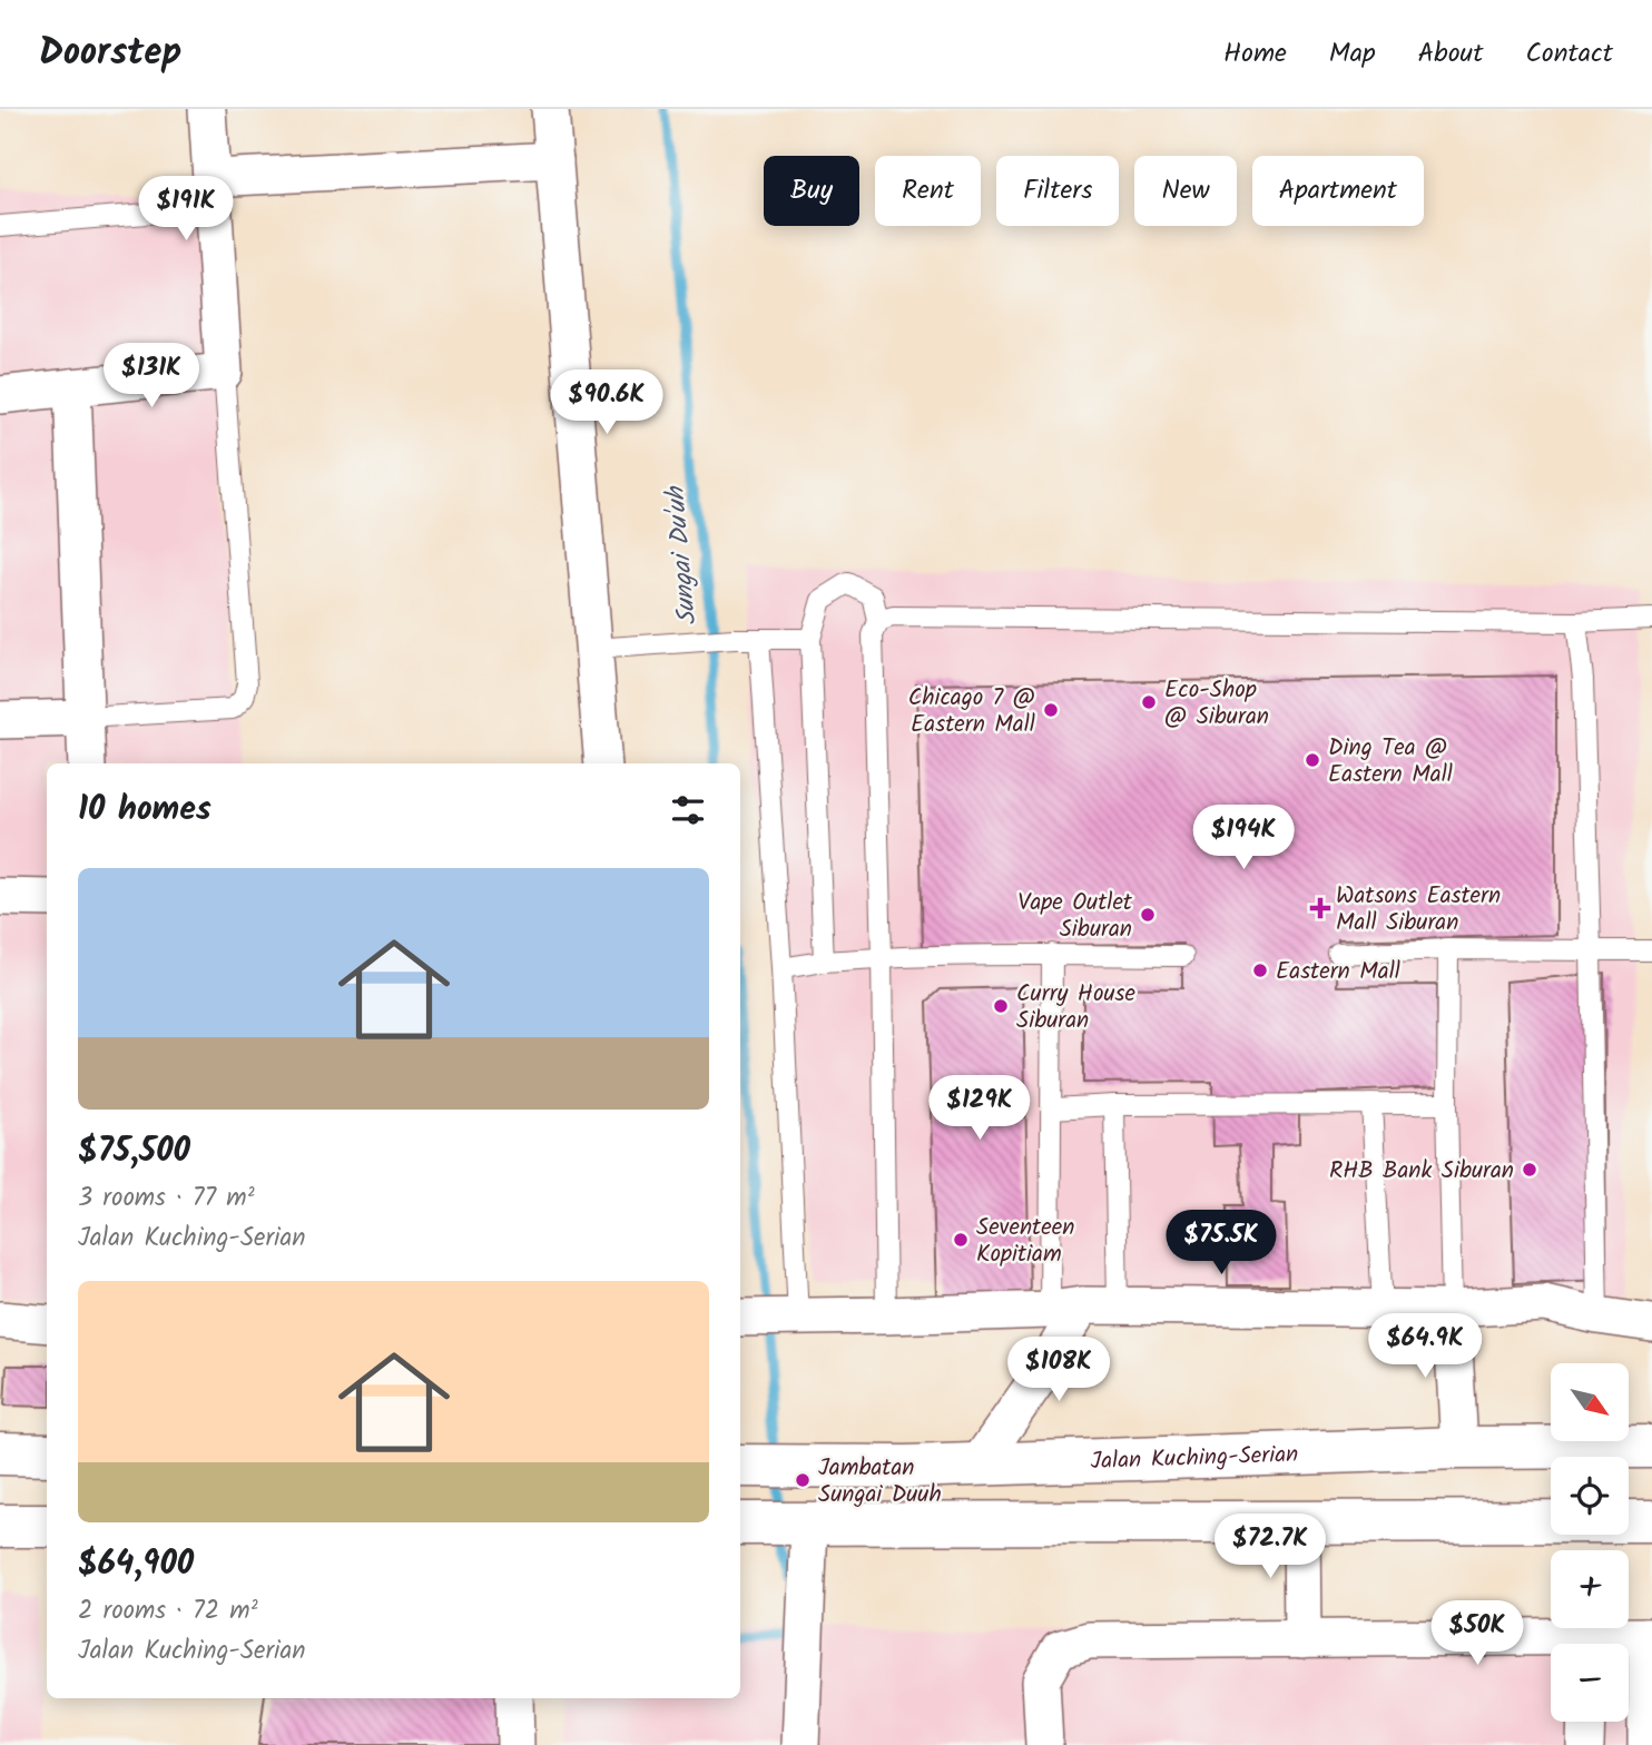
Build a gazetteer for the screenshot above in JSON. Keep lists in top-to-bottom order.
{
  "streets": {
    "highway": ["Jalan Kuching-Serian"]
  },
  "water": ["Sungai Du'uh"],
  "places": {
    "other": [
      "Eco-Shop @ Siburan",
      "Chicago 7 @ Eastern Mall",
      "Ding Tea @ Eastern Mall",
      "Vape Outlet Siburan",
      "Eastern Mall",
      "Curry House Siburan",
      "RHB Bank Siburan",
      "Seventeen Kopitiam",
      "Jambatan Sungai Duuh"
    ],
    "health": ["Watsons Eastern Mall Siburan"]
  },
  "north": "bottom right",
  "page": {
    "header": "Doorstep",
    "nav": [
      "Home",
      "Map",
      "About",
      "Contact"
    ],
    "chip": [
      "Buy",
      "Rent",
      "Filters",
      "New",
      "Apartment"
    ],
    "price": [
      "$191K",
      "$131K",
      "$90.6K",
      "$194K",
      "$129K",
      "$75.5K",
      "$64.9K",
      "$108K",
      "$72.7K",
      "$50K"
    ],
    "heading": "10 homes",
    "list": [
      {
        "name": "$75,500",
        "note": "3 rooms · 77 m² · Jalan Kuching-Serian"
      },
      {
        "name": "$64,900",
        "note": "2 rooms · 72 m² · Jalan Kuching-Serian"
      }
    ],
    "map_buttons": ["+", "−"]
  }
}
